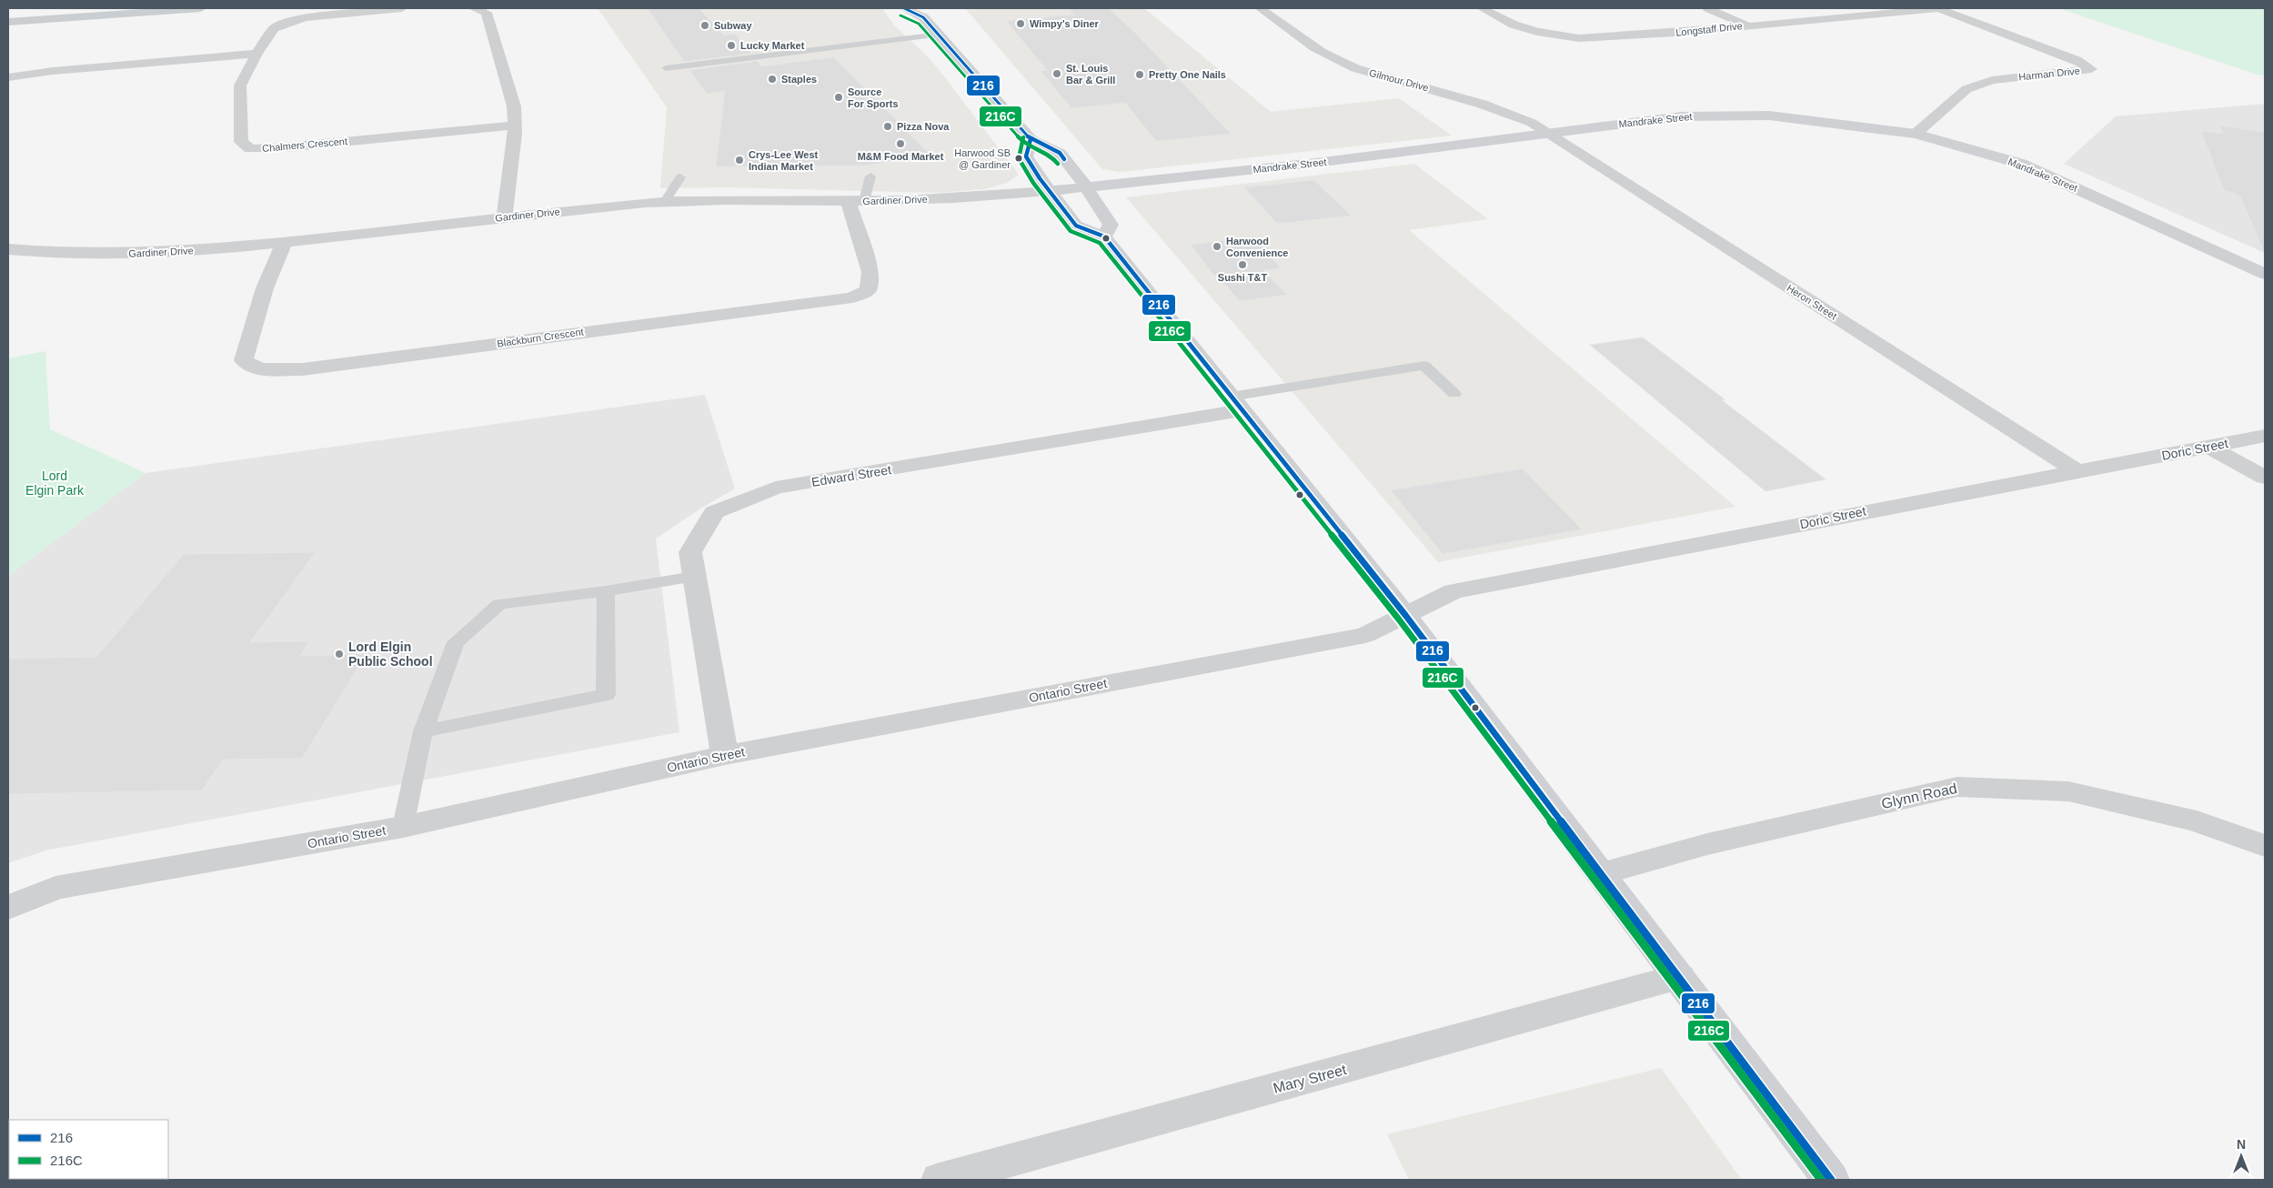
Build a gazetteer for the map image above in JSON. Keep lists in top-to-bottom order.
{
  "streets": {
    "main road": ["Mandrake Street"],
    "street": [
      "Longstaff Drive",
      "Harman Drive",
      "Gilmour Drive",
      "Chalmers Crescent",
      "Gardiner Drive",
      "Heron Street",
      "Blackburn Crescent",
      "Doric Street",
      "Edward Street",
      "Ontario Street",
      "Glynn Road",
      "Mary Street"
    ]
  },
  "crossings": [
    ["Longstaff Drive", "Harman Drive"],
    ["Harman Drive", "Mandrake Street"],
    ["Gilmour Drive", "Mandrake Street"],
    ["Gilmour Drive", "Heron Street"],
    ["Mandrake Street", "Gardiner Drive"],
    ["Mandrake Street", "Heron Street"],
    ["Gardiner Drive", "Blackburn Crescent"],
    ["Heron Street", "Doric Street"],
    ["Doric Street", "Ontario Street"],
    ["Edward Street", "Ontario Street"]
  ],
  "parks": ["Lord Elgin Park"],
  "places": [
    "Wimpy's Diner",
    "Subway",
    "Lucky Market",
    "St. Louis Bar & Grill",
    "Pretty One Nails",
    "Staples",
    "Source For Sports",
    "Pizza Nova",
    "M&M Food Market",
    "Harwood SB @ Gardiner",
    "Crys-Lee West Indian Market",
    "Harwood Convenience",
    "Sushi T&T",
    "Lord Elgin Public School"
  ],
  "lines": ["transit line 216", "transit line 216C"],
  "legend": ["216", "216C"],
  "north": "top"
}
